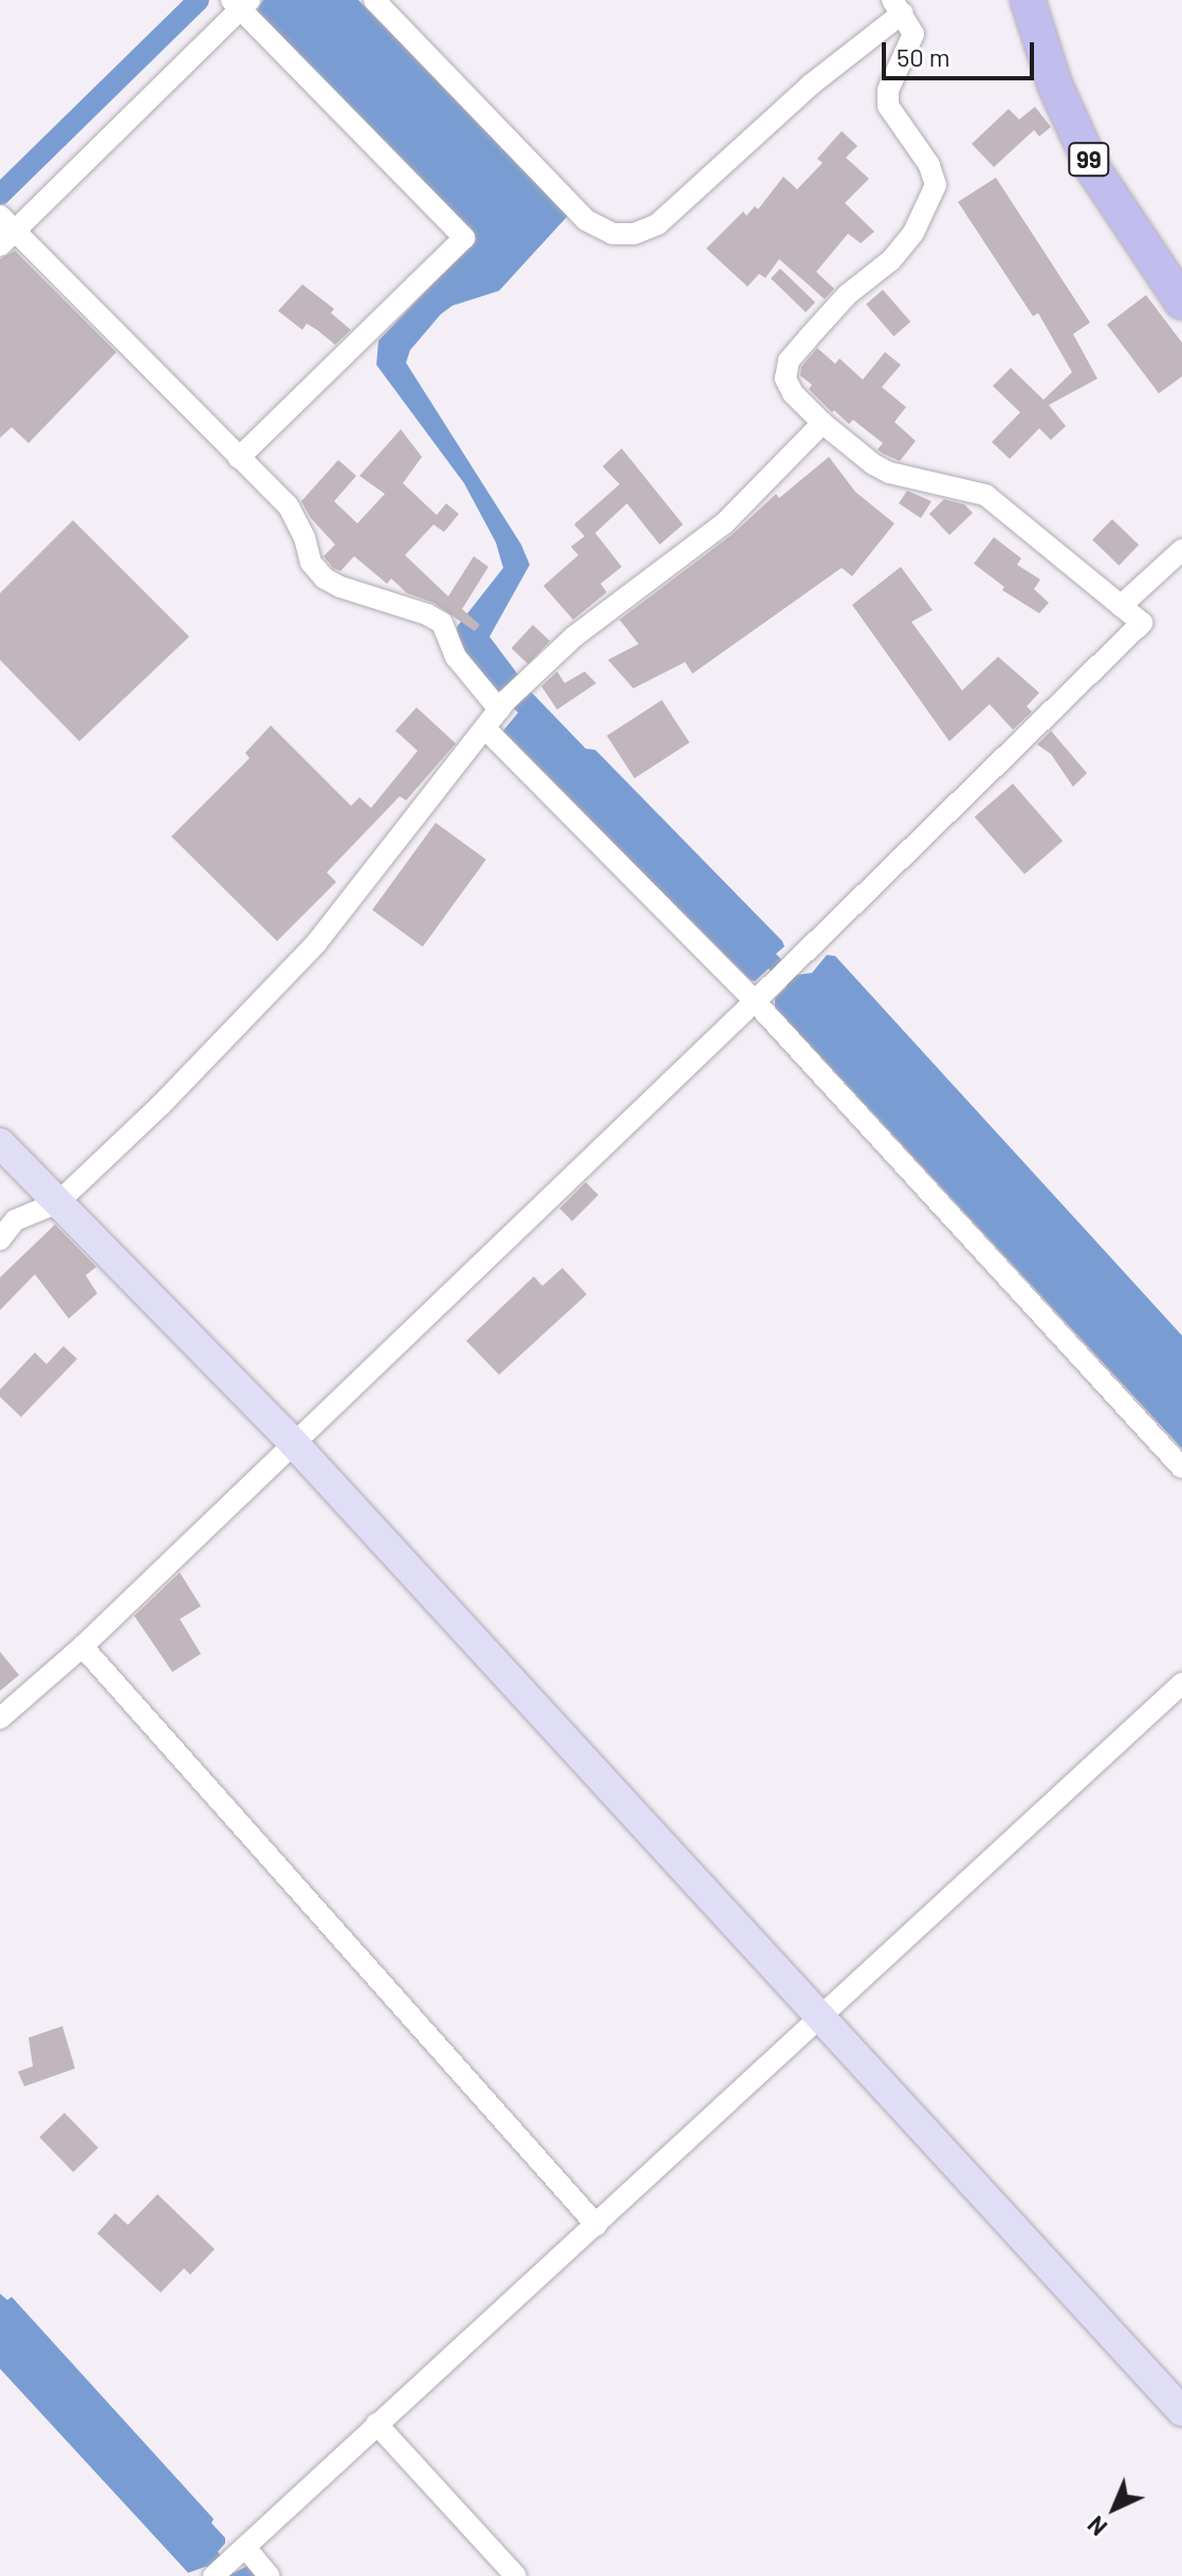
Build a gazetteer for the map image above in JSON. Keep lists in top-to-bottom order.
{
  "streets": {
    "main road": ["99"]
  },
  "scale_bar": "50 m",
  "north": "bottom left"
}
